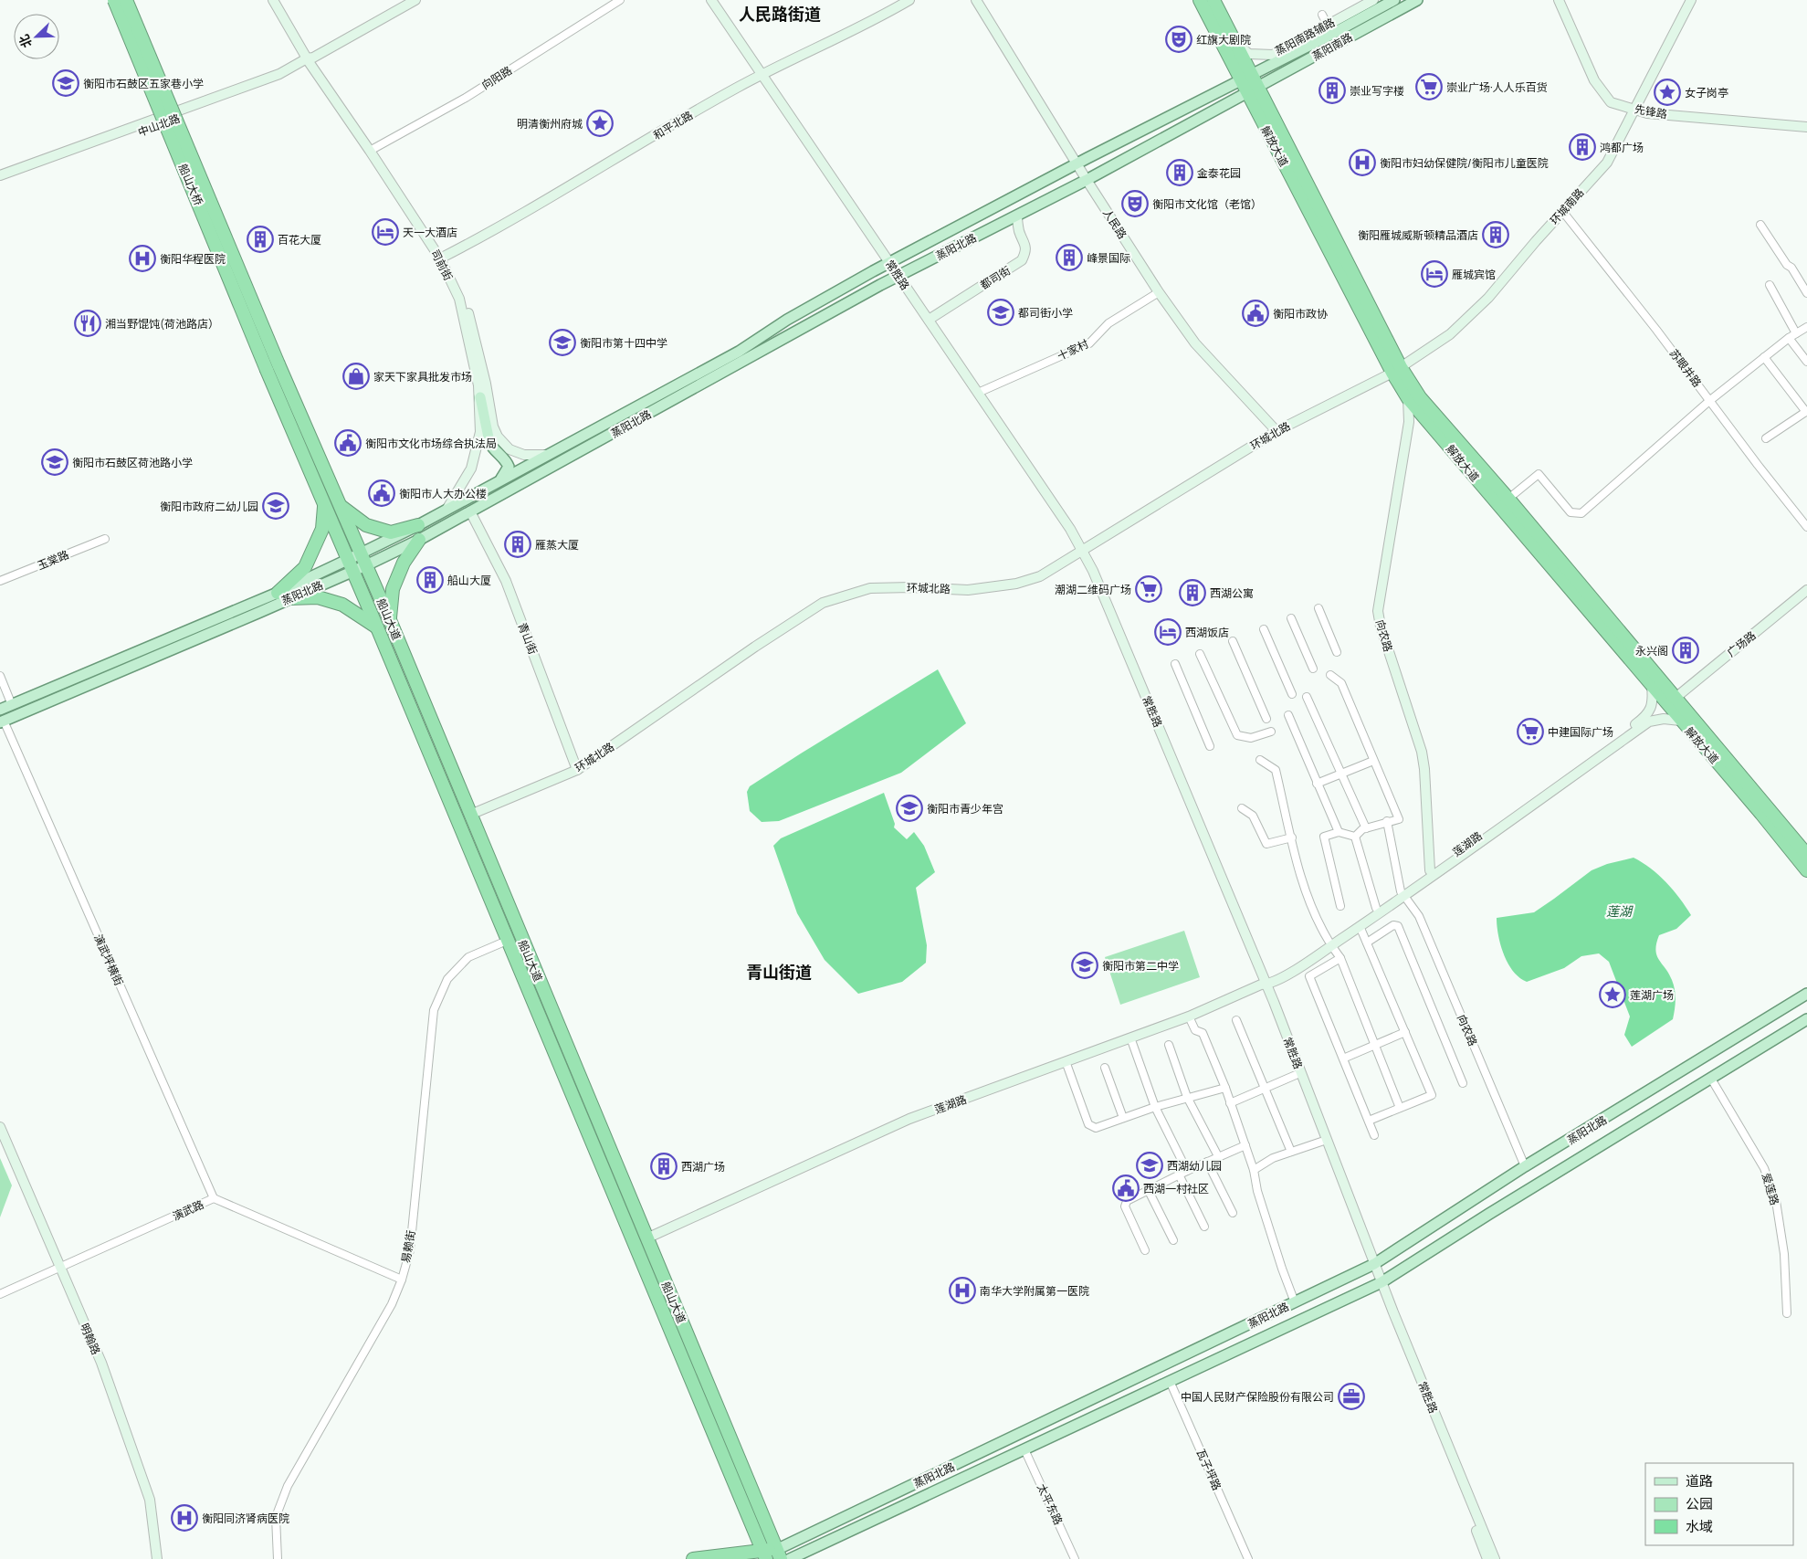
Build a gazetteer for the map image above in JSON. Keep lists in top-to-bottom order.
{
  "streets": {
    "highway": [
      "解放大道",
      "船山大桥",
      "蒸阳北路",
      "船山大道"
    ],
    "main road": ["蒸阳南路"],
    "street": [
      "蒸阳南路辅路",
      "向阳路",
      "先锋路",
      "中山北路",
      "和平北路",
      "环城南路",
      "人民路",
      "司前街",
      "常胜路",
      "都司街",
      "十家村",
      "苏眼井路",
      "环城北路",
      "玉棠路",
      "向农路",
      "青山街",
      "广场路",
      "莲湖路",
      "演武坪横街",
      "爱莲路",
      "演武路",
      "易赖街",
      "明翰路",
      "瓦子坪路",
      "太平东路"
    ]
  },
  "crossings": [
    ["蒸阳南路辅路", "蒸阳南路"],
    ["蒸阳南路辅路", "解放大道"],
    ["蒸阳南路", "解放大道"],
    ["蒸阳南路", "蒸阳北路"],
    ["向阳路", "司前街"],
    ["先锋路", "环城南路"],
    ["中山北路", "司前街"],
    ["和平北路", "司前街"],
    ["和平北路", "常胜路"],
    ["解放大道", "环城南路"],
    ["解放大道", "蒸阳北路"],
    ["解放大道", "环城北路"],
    ["解放大道", "向农路"],
    ["解放大道", "广场路"],
    ["解放大道", "莲湖路"],
    ["船山大桥", "船山大道"],
    ["环城南路", "苏眼井路"],
    ["环城南路", "环城北路"],
    ["人民路", "蒸阳北路"],
    ["人民路", "十家村"],
    ["人民路", "环城北路"],
    ["蒸阳北路", "司前街"],
    ["蒸阳北路", "常胜路"],
    ["蒸阳北路", "都司街"],
    ["蒸阳北路", "船山大道"],
    ["蒸阳北路", "向农路"],
    ["蒸阳北路", "青山街"],
    ["蒸阳北路", "演武坪横街"],
    ["蒸阳北路", "爱莲路"],
    ["蒸阳北路", "瓦子坪路"],
    ["蒸阳北路", "太平东路"],
    ["常胜路", "都司街"],
    ["常胜路", "十家村"],
    ["常胜路", "环城北路"],
    ["常胜路", "莲湖路"],
    ["环城北路", "船山大道"],
    ["环城北路", "青山街"],
    ["船山大道", "莲湖路"],
    ["船山大道", "易赖街"],
    ["向农路", "莲湖路"],
    ["演武坪横街", "演武路"],
    ["演武路", "易赖街"],
    ["演武路", "明翰路"]
  ],
  "districts": ["人民路街道", "青山街道"],
  "water": ["莲湖"],
  "places": {
    "theatre": ["红旗大剧院", "衡阳市文化馆（老馆）"],
    "school or university": [
      "衡阳市石鼓区五家巷小学",
      "都司街小学",
      "衡阳市第十四中学",
      "衡阳市石鼓区荷池路小学",
      "衡阳市政府二幼儿园",
      "衡阳市青少年宫",
      "衡阳市第二中学",
      "西湖幼儿园"
    ],
    "supermarket": ["崇业广场·人人乐百货", "潮湖二维码广场", "中建国际广场"],
    "building": [
      "崇业写字楼",
      "鸿都广场",
      "金泰花园",
      "衡阳雁城威斯顿精品酒店",
      "百花大厦",
      "峰景国际",
      "雁蒸大厦",
      "船山大厦",
      "西湖公寓",
      "永兴阁",
      "西湖广场"
    ],
    "place": ["女子岗亭", "明清衡州府城", "莲湖广场"],
    "hospital": [
      "衡阳市妇幼保健院/衡阳市儿童医院",
      "衡阳华程医院",
      "南华大学附属第一医院",
      "衡阳同济肾病医院"
    ],
    "hotel": ["天一大酒店", "雁城宾馆", "西湖饭店"],
    "public building": [
      "衡阳市政协",
      "衡阳市文化市场综合执法局",
      "衡阳市人大办公楼",
      "西湖一村社区"
    ],
    "restaurant": ["湘当野馄饨(荷池路店）"],
    "shop": ["家天下家具批发市场"],
    "office": ["中国人民财产保险股份有限公司"]
  },
  "legend": ["道路", "公园", "水域"],
  "north": "bottom left"
}
